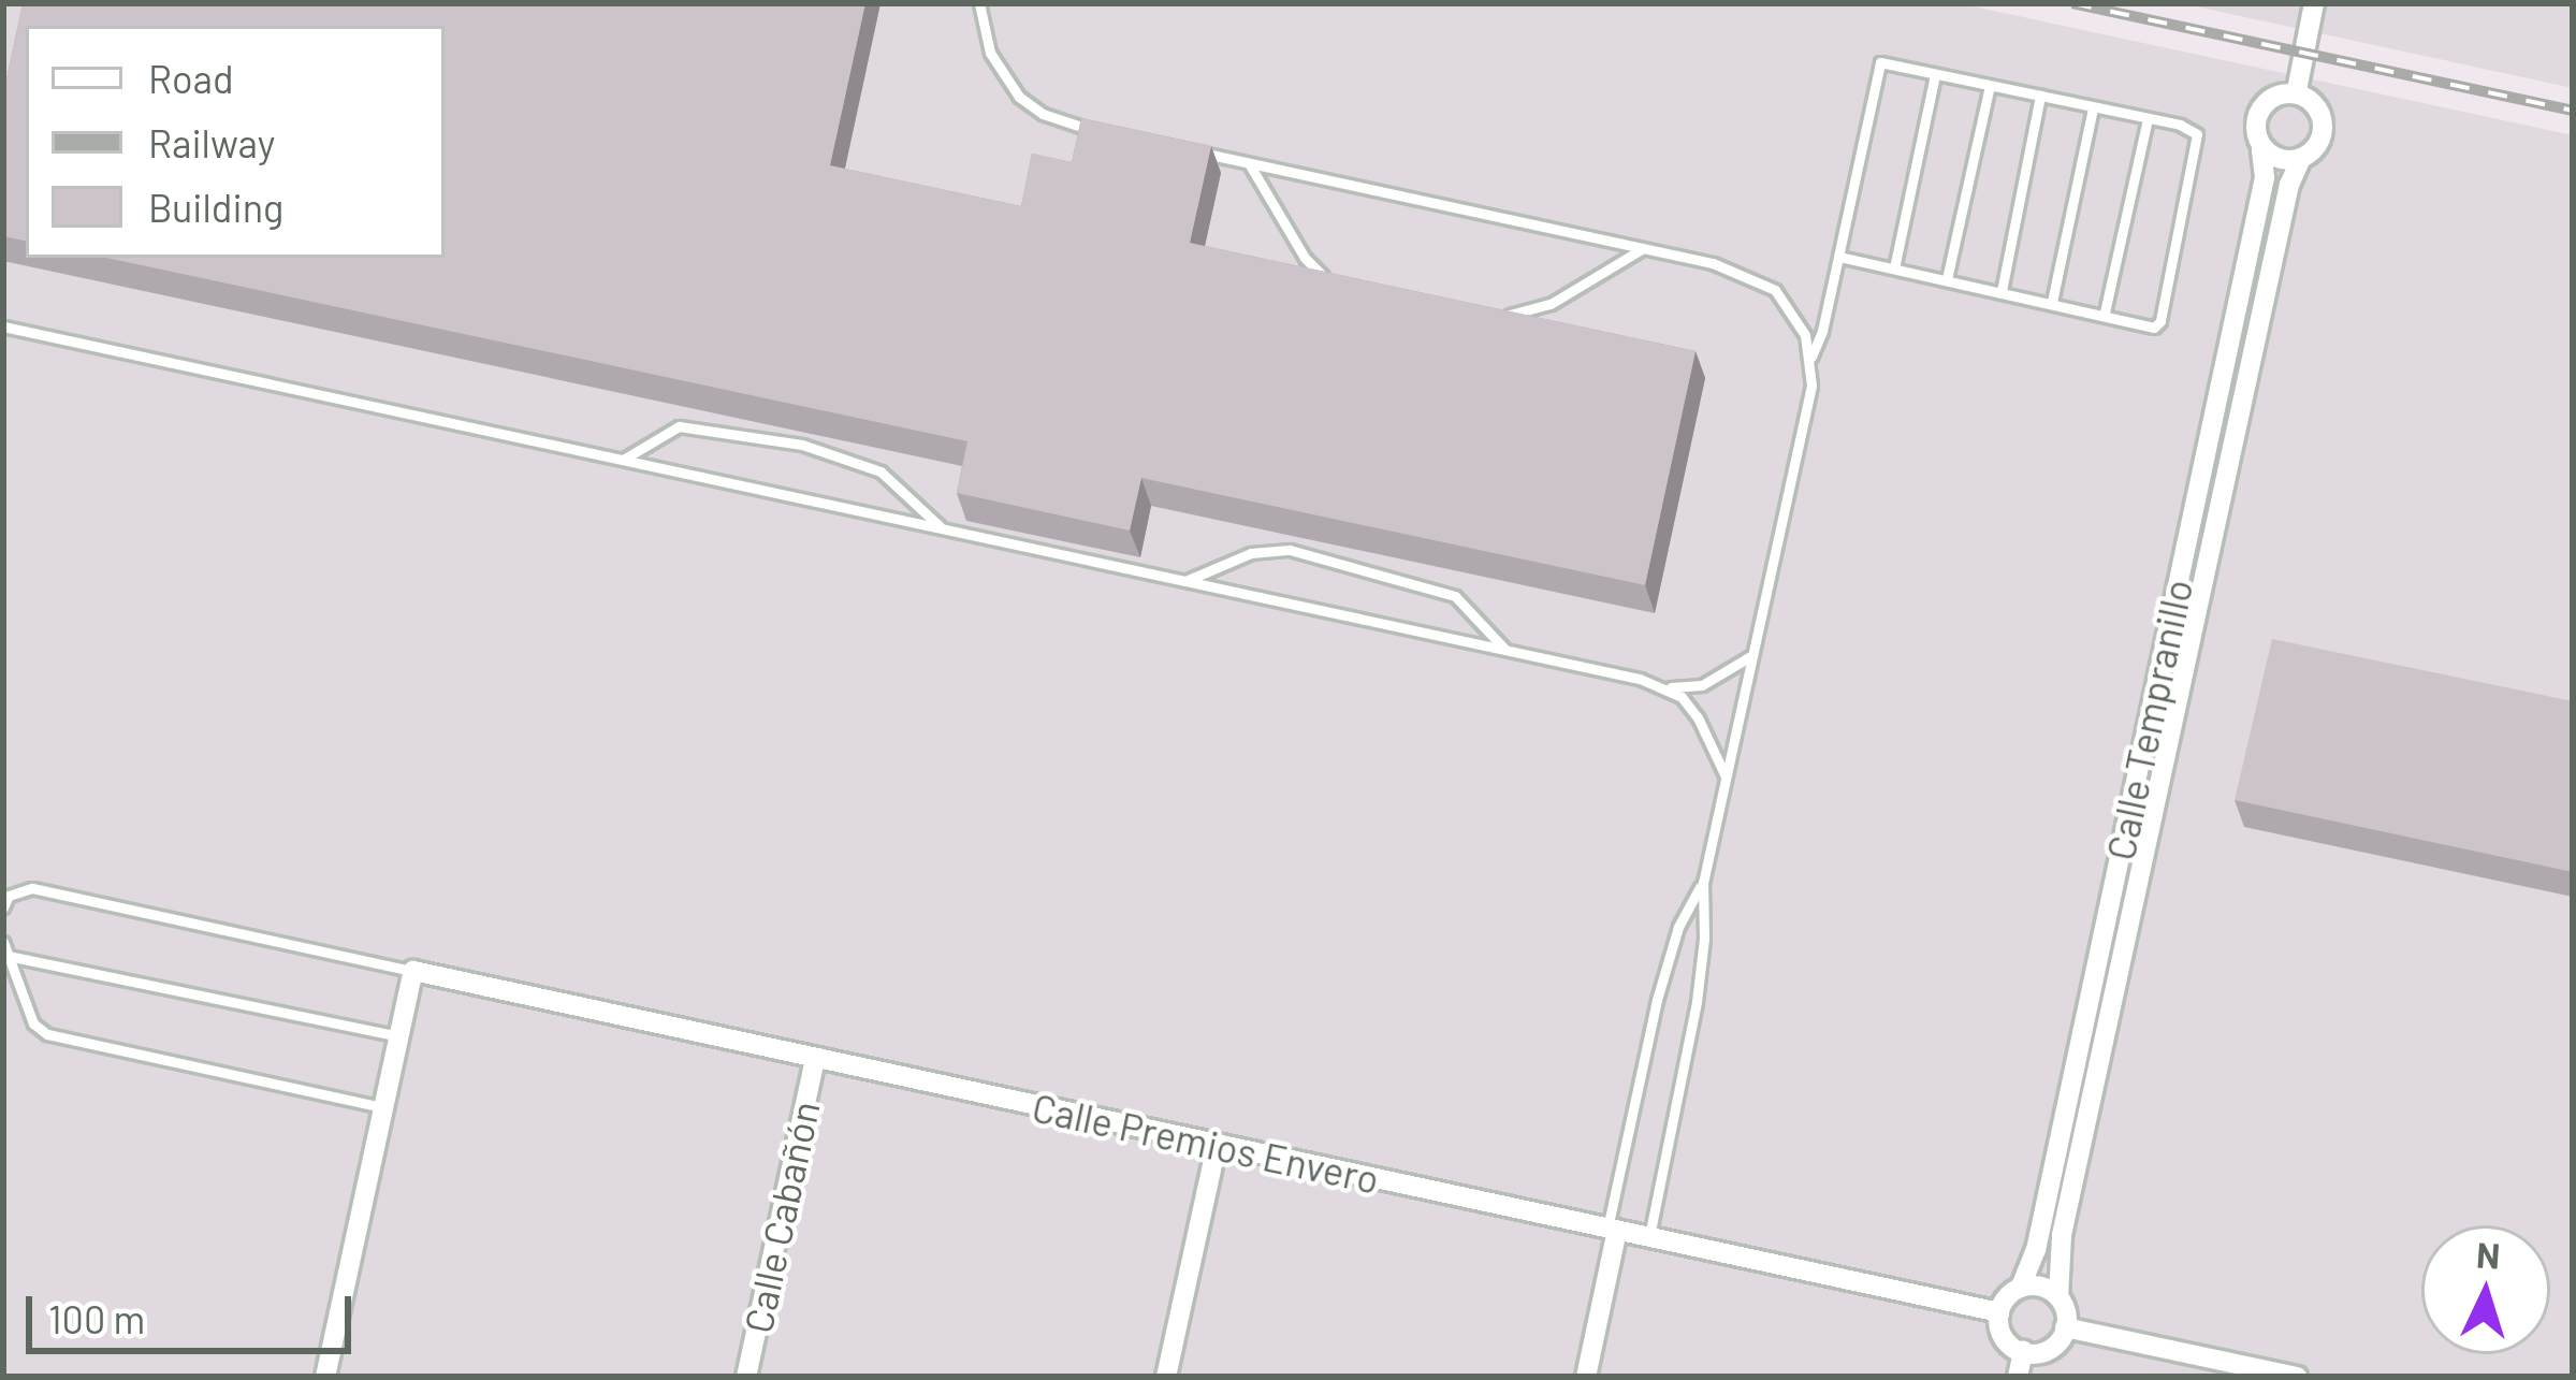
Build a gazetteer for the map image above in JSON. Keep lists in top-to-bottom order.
{
  "streets": {
    "street": ["Calle Tempranillo", "Calle Premios Envero", "Calle Cabañón"]
  },
  "crossings": [
    ["Calle Tempranillo", "Calle Premios Envero"],
    ["Calle Premios Envero", "Calle Cabañón"]
  ],
  "legend": ["Road", "Railway", "Building"],
  "scale_bar": "100 m",
  "north": "top"
}
